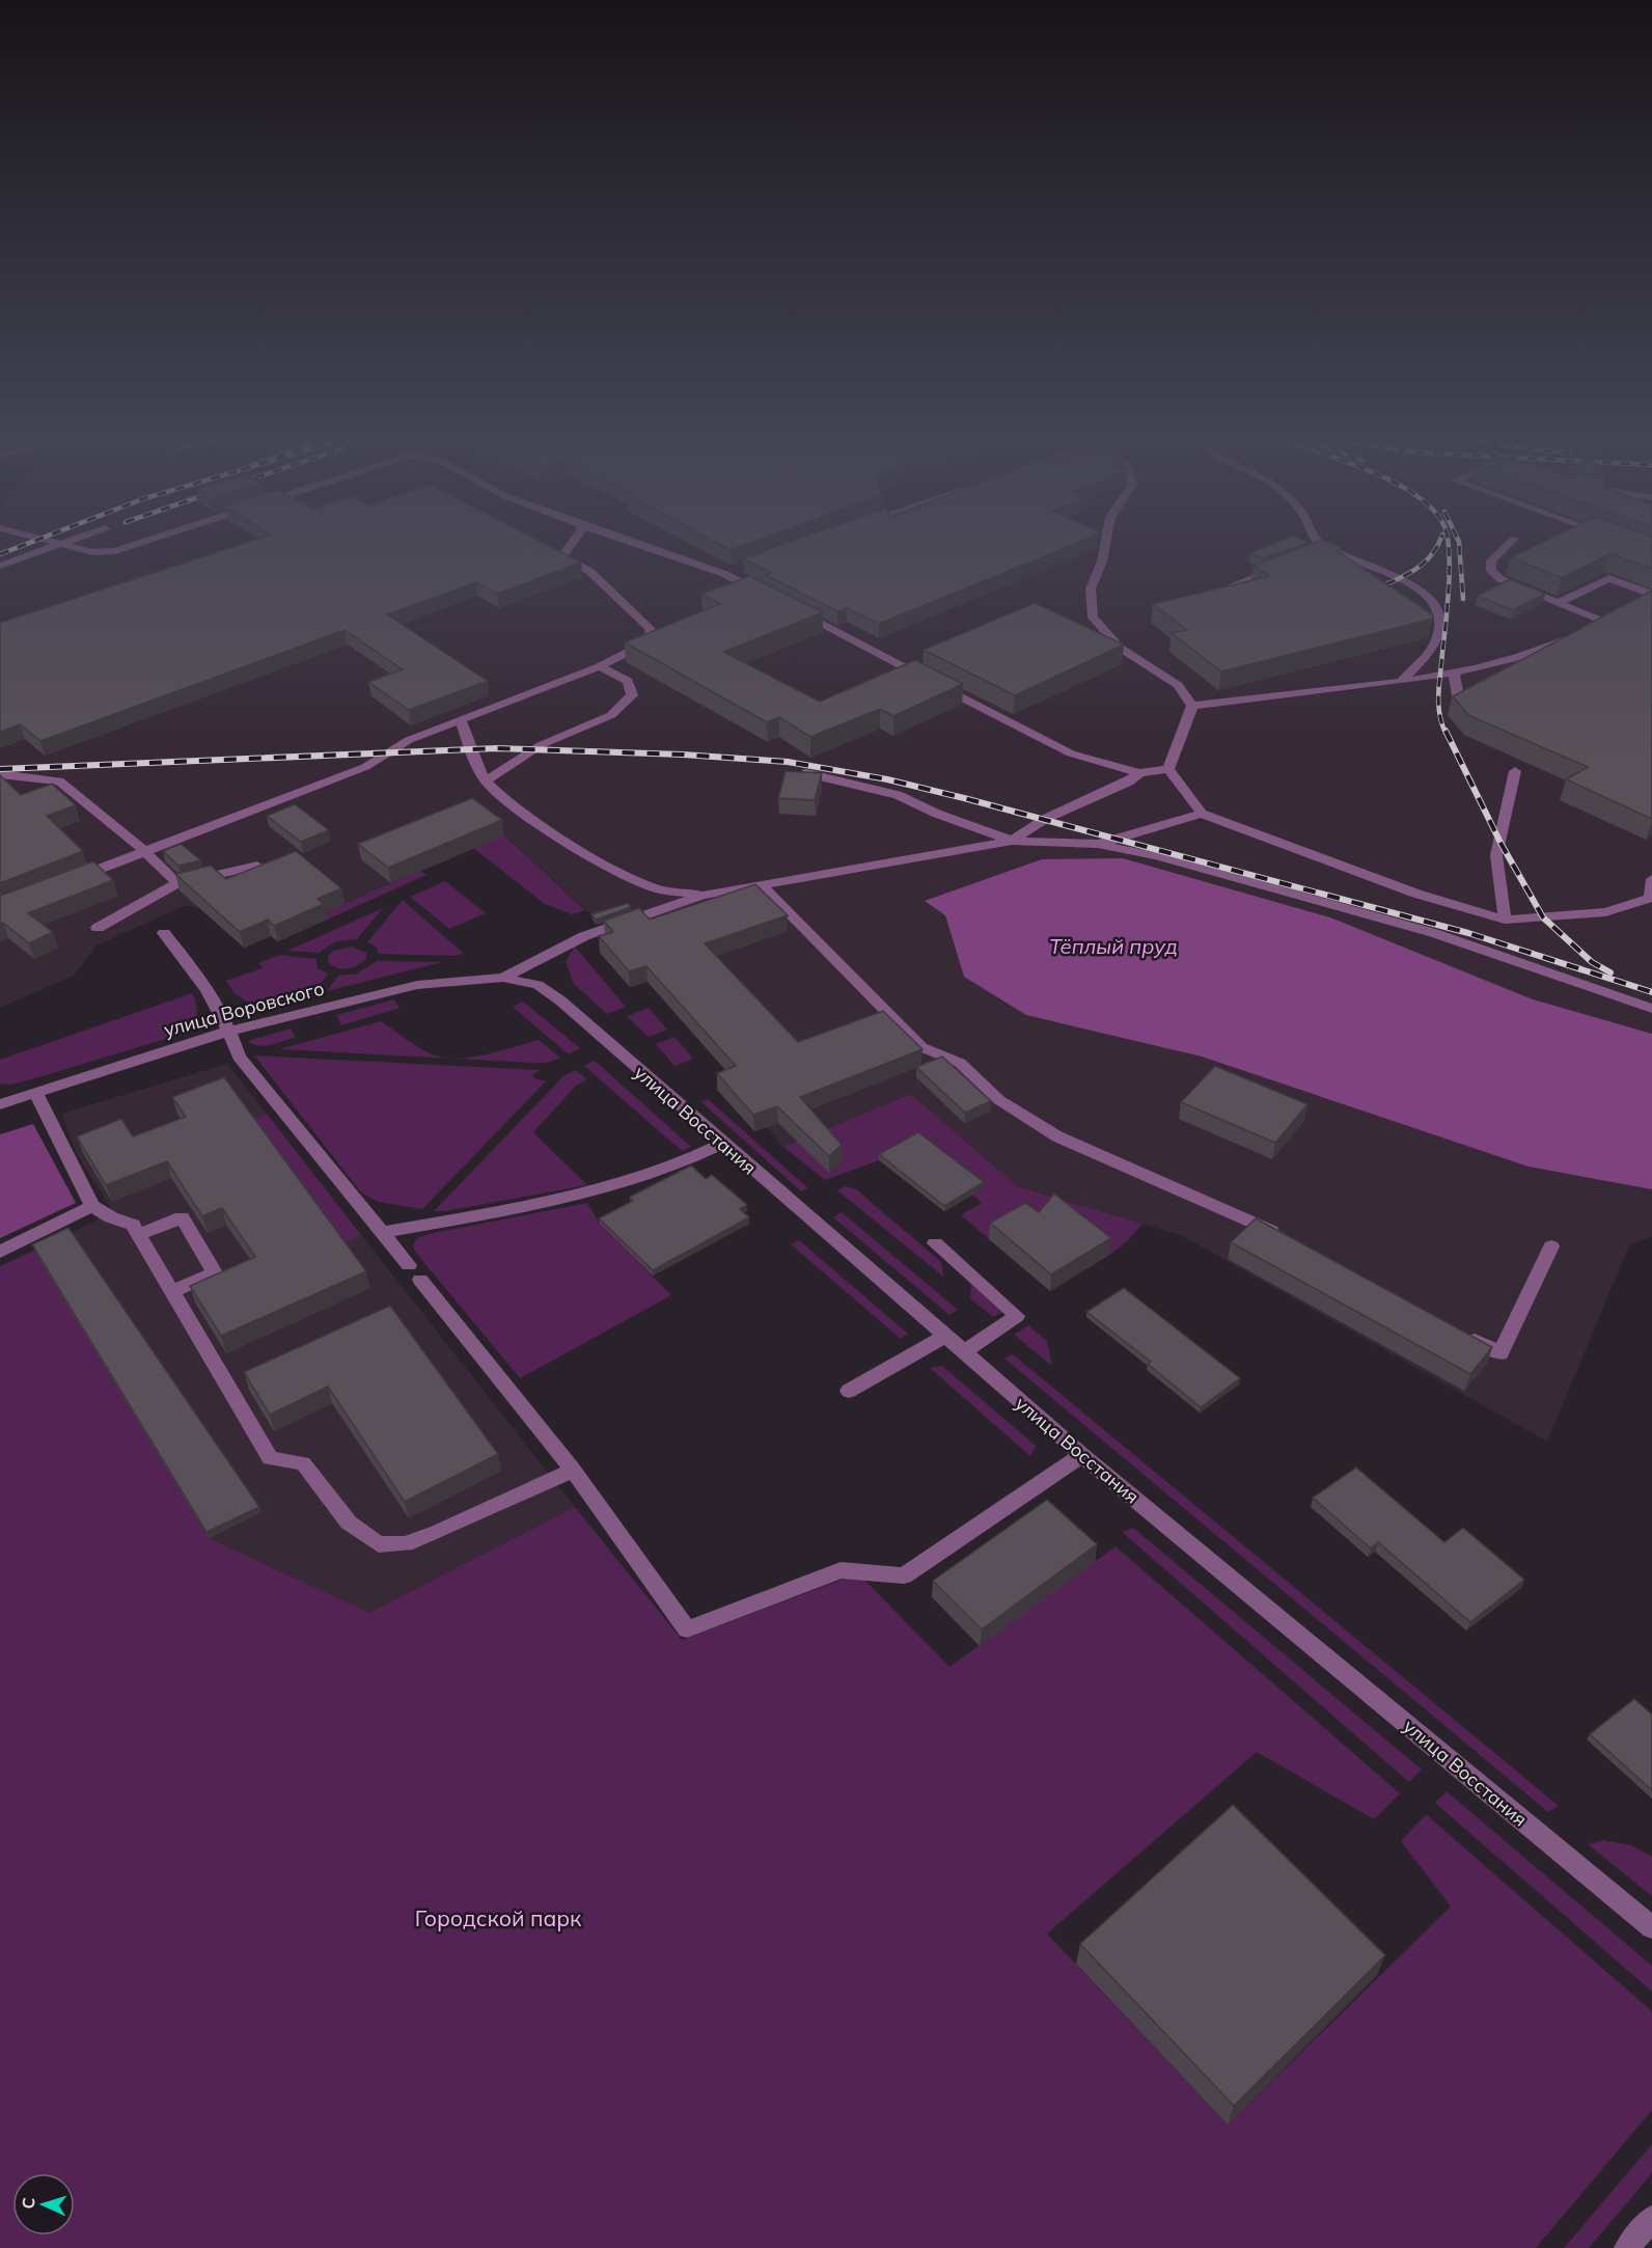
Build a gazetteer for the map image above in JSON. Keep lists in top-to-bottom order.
{
  "streets": {
    "street": ["улица Воровского", "улица Восстания"]
  },
  "crossings": [
    ["улица Воровского", "улица Восстания"]
  ],
  "water": ["Тёплый пруд"],
  "parks": ["Городской парк"],
  "north": "left"
}
